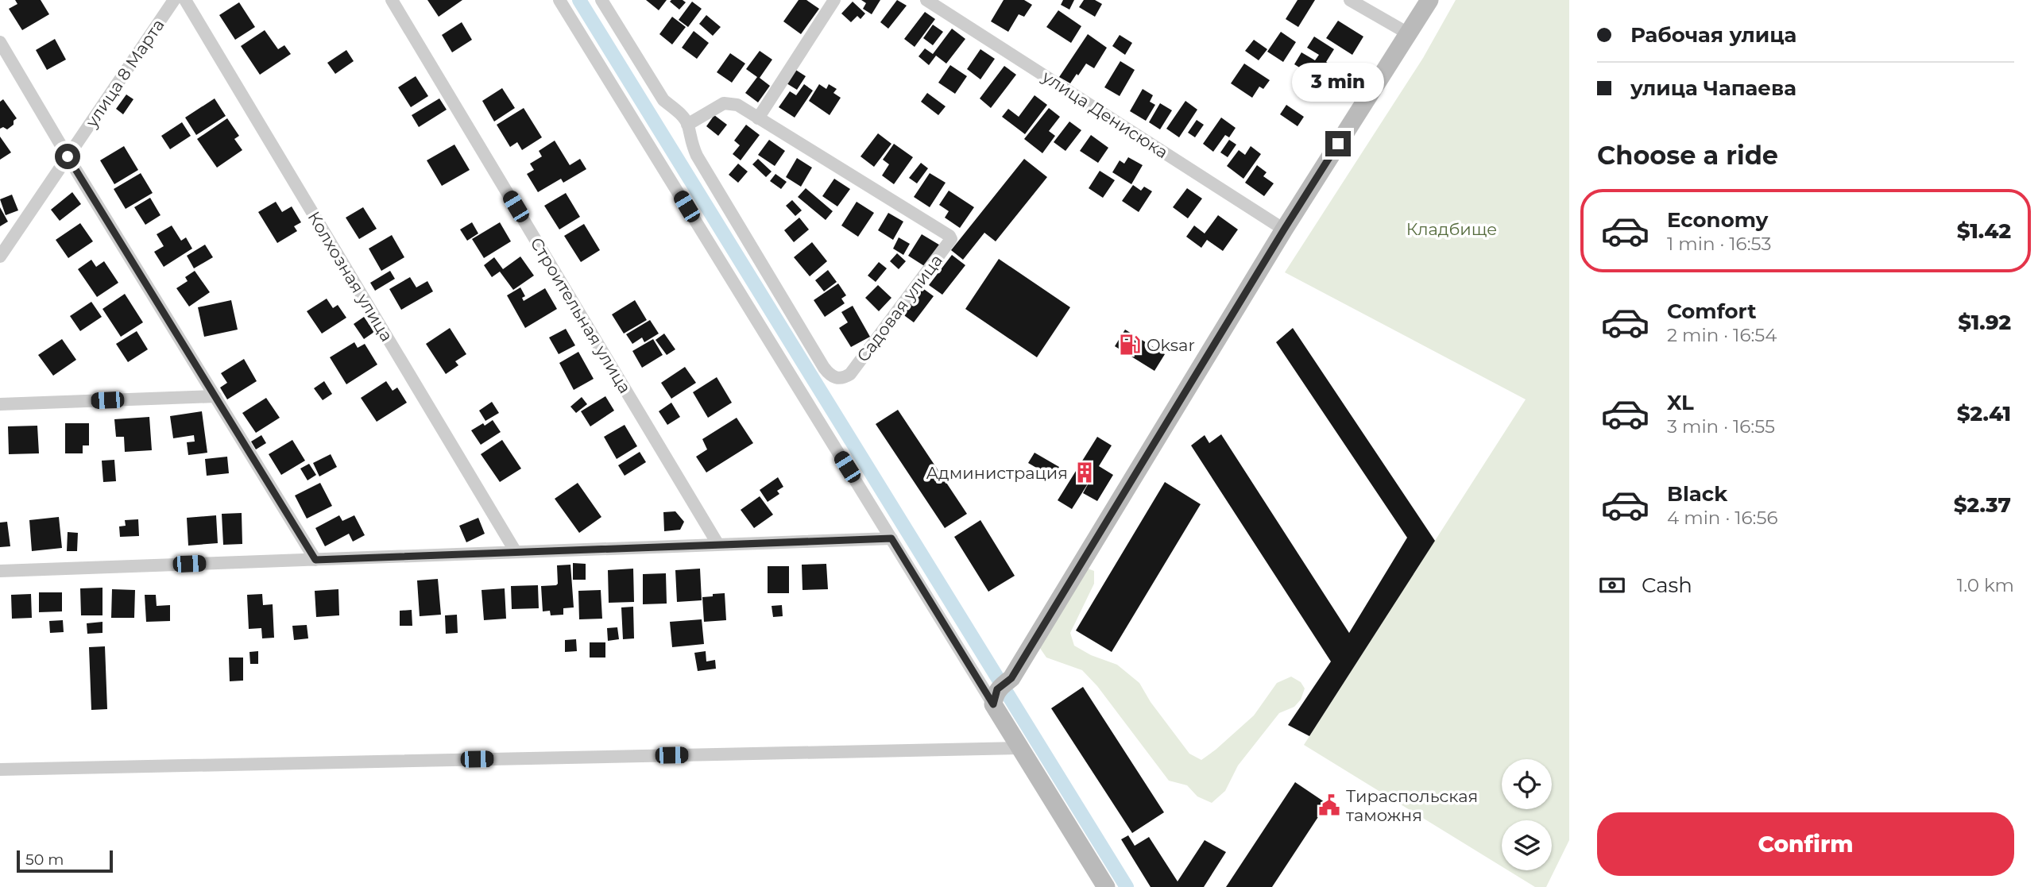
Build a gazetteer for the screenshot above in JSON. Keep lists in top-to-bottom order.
{
  "streets": {
    "street": [
      "улица 8 Марта",
      "улица Денисюка",
      "Колхозная улица",
      "Садовая улица",
      "Строительная улица"
    ]
  },
  "parks": ["Кладбище"],
  "places": {
    "fuel station": ["Oksar"],
    "building": ["Администрация"],
    "public building": ["Тираспольская таможня"]
  },
  "scale_bar": "50 m",
  "page": {
    "banner": ["Рабочая улица", "улица Чапаева"],
    "bubble": "3 min",
    "heading": "Choose a ride",
    "list": [
      {
        "name": "Economy",
        "note": "1 min · 16:53",
        "value": "$1.42"
      },
      {
        "name": "Comfort",
        "note": "2 min · 16:54",
        "value": "$1.92"
      },
      {
        "name": "XL",
        "note": "3 min · 16:55",
        "value": "$2.41"
      },
      {
        "name": "Black",
        "note": "4 min · 16:56",
        "value": "$2.37"
      }
    ],
    "pay": ["Cash", "1.0 km"],
    "buttons": "Confirm",
    "scale": "50 m"
  }
}
